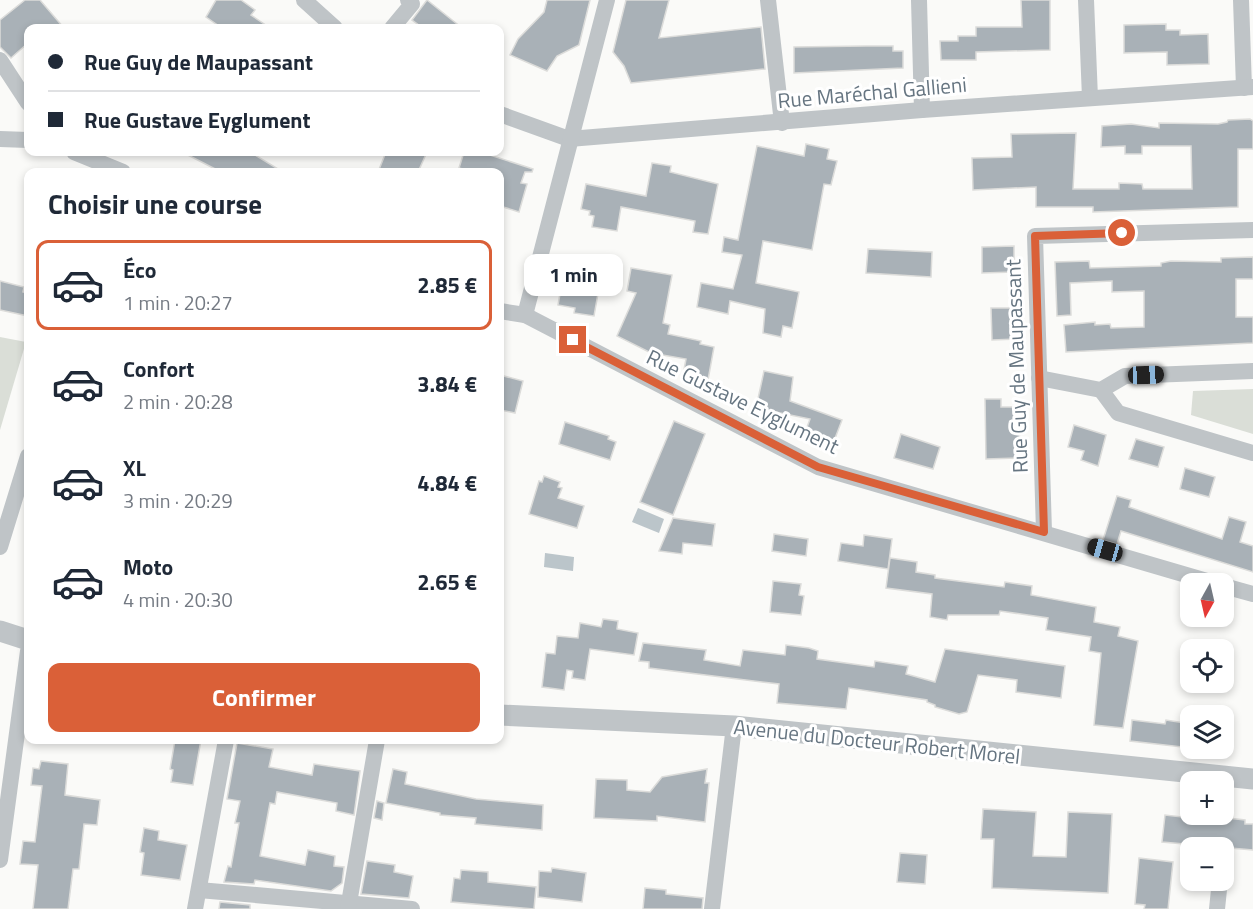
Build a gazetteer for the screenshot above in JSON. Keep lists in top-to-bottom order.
{
  "streets": {
    "street": [
      "Rue Maréchal Gallieni",
      "Rue Guy de Maupassant",
      "Rue Gustave Eyglument",
      "Avenue du Docteur Robert Morel"
    ]
  },
  "crossings": [
    ["Rue Guy de Maupassant", "Rue Gustave Eyglument"]
  ],
  "north": "bottom",
  "page": {
    "banner": ["Rue Guy de Maupassant", "Rue Gustave Eyglument"],
    "heading": "Choisir une course",
    "list": [
      {
        "name": "Éco",
        "note": "1 min · 20:27",
        "value": "2.85 €"
      },
      {
        "name": "Confort",
        "note": "2 min · 20:28",
        "value": "3.84 €"
      },
      {
        "name": "XL",
        "note": "3 min · 20:29",
        "value": "4.84 €"
      },
      {
        "name": "Moto",
        "note": "4 min · 20:30",
        "value": "2.65 €"
      }
    ],
    "bubble": "1 min",
    "map_buttons": ["+", "−"],
    "buttons": "Confirmer"
  }
}
